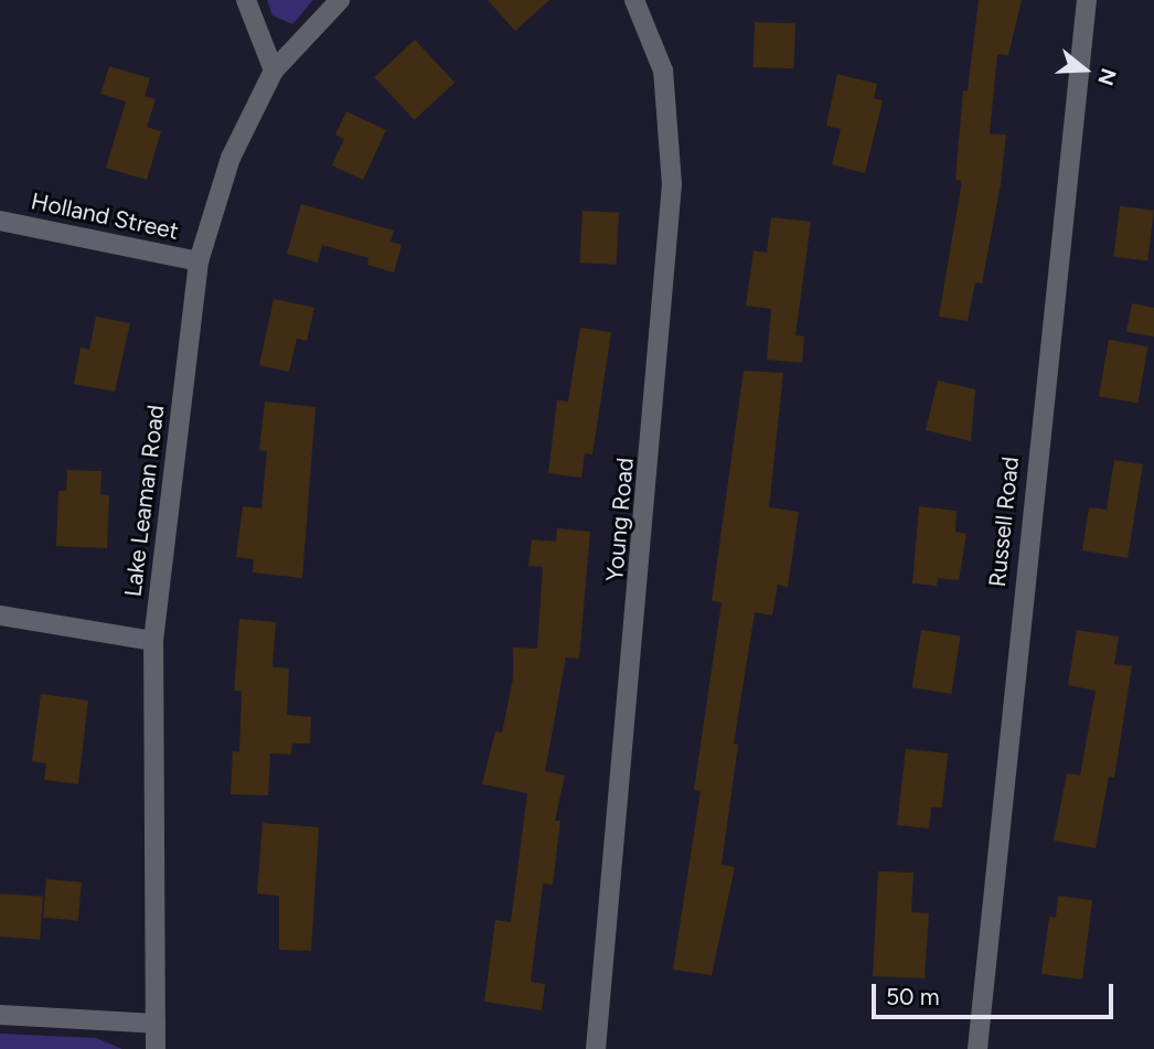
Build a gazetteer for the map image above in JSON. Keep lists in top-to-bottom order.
{
  "streets": {
    "street": [
      "Holland Street",
      "Lake Leaman Road",
      "Young Road",
      "Russell Road"
    ]
  },
  "crossings": [
    ["Holland Street", "Lake Leaman Road"]
  ],
  "scale_bar": "50 m",
  "north": "right"
}
